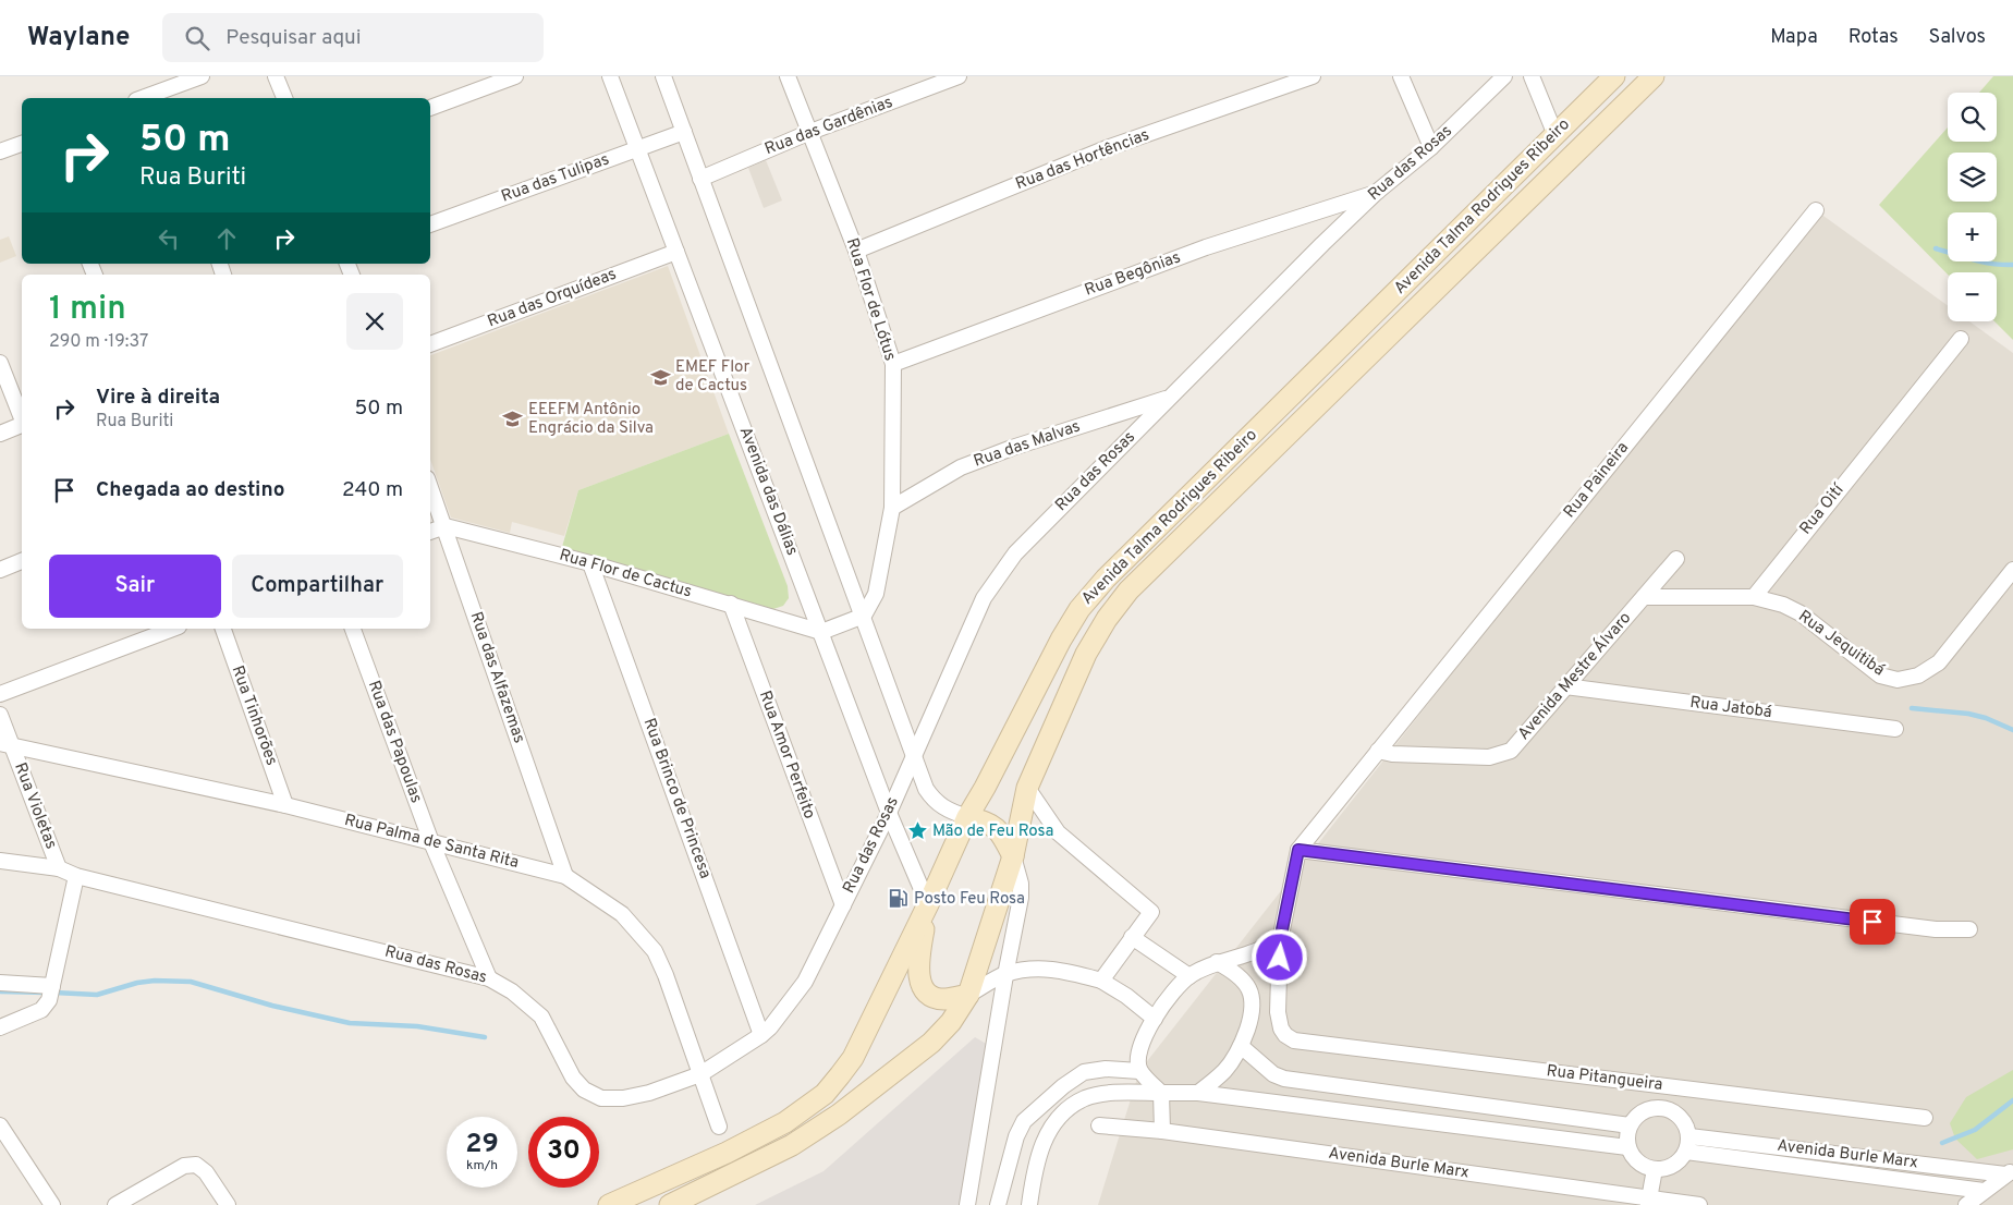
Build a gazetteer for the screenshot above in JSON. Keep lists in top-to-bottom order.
{
  "streets": {
    "main road": ["Avenida Talma Rodrigues Ribeiro"],
    "street": [
      "Rua das Gardênias",
      "Rua das Hortências",
      "Rua das Rosas",
      "Rua das Tulipas",
      "Rua Begônias",
      "Rua das Orquídeas",
      "Rua Flor de Lótus",
      "Rua das Malvas",
      "Rua Paineira",
      "Avenida das Dálias",
      "Rua Oití",
      "Rua Flor de Cactus",
      "Rua Jequitibá",
      "Avenida Mestre Álvaro",
      "Rua das Alfazemas",
      "Rua Jatobá",
      "Rua Tinhorões",
      "Rua das Papoulas",
      "Rua Amor Perfeito",
      "Rua Brinco de Princesa",
      "Rua Violetas",
      "Rua Palma de Santa Rita",
      "Rua Pitangueira",
      "Avenida Burle Marx"
    ]
  },
  "crossings": [
    ["Rua das Gardênias", "Rua Flor de Lótus"],
    ["Rua das Hortências", "Rua Flor de Lótus"],
    ["Rua das Rosas", "Rua Begônias"],
    ["Rua das Rosas", "Rua das Malvas"],
    ["Rua das Rosas", "Avenida das Dálias"],
    ["Rua das Rosas", "Rua das Papoulas"],
    ["Rua das Rosas", "Rua Amor Perfeito"],
    ["Rua das Rosas", "Rua Brinco de Princesa"],
    ["Rua das Rosas", "Rua Violetas"],
    ["Rua das Rosas", "Rua Palma de Santa Rita"],
    ["Rua das Tulipas", "Avenida das Dálias"],
    ["Avenida Talma Rodrigues Ribeiro", "Avenida das Dálias"],
    ["Rua Begônias", "Rua Flor de Lótus"],
    ["Rua das Orquídeas", "Avenida das Dálias"],
    ["Rua Flor de Lótus", "Rua das Malvas"],
    ["Rua Paineira", "Avenida Mestre Álvaro"],
    ["Avenida das Dálias", "Rua Flor de Cactus"],
    ["Rua Oití", "Rua Jequitibá"],
    ["Rua Flor de Cactus", "Rua das Alfazemas"],
    ["Rua Flor de Cactus", "Rua Amor Perfeito"],
    ["Rua Flor de Cactus", "Rua Brinco de Princesa"],
    ["Avenida Mestre Álvaro", "Rua Jatobá"],
    ["Rua das Alfazemas", "Rua Palma de Santa Rita"],
    ["Rua Tinhorões", "Rua Palma de Santa Rita"],
    ["Rua das Papoulas", "Rua Palma de Santa Rita"],
    ["Rua Violetas", "Rua Palma de Santa Rita"]
  ],
  "places": {
    "school or university": ["EMEF Flor de Cactus", "EEEFM Antônio Engrácio da Silva"],
    "place": ["Mão de Feu Rosa"],
    "fuel station": ["Posto Feu Rosa"]
  },
  "page": {
    "header": "Waylane",
    "search": "Pesquisar aqui",
    "nav": ["Mapa", "Rotas", "Salvos"],
    "map_buttons": ["+", "−"],
    "turn": ["50 m", "Rua Buriti"],
    "heading": ["1 min", "290 m · 19:37"],
    "list": [
      {
        "name": "Vire à direita",
        "note": "Rua Buriti",
        "value": "50 m"
      },
      {
        "name": "Chegada ao destino",
        "value": "240 m"
      }
    ],
    "buttons": ["Sair", "Compartilhar"],
    "speed": "29 km/h",
    "limit": "30"
  }
}
